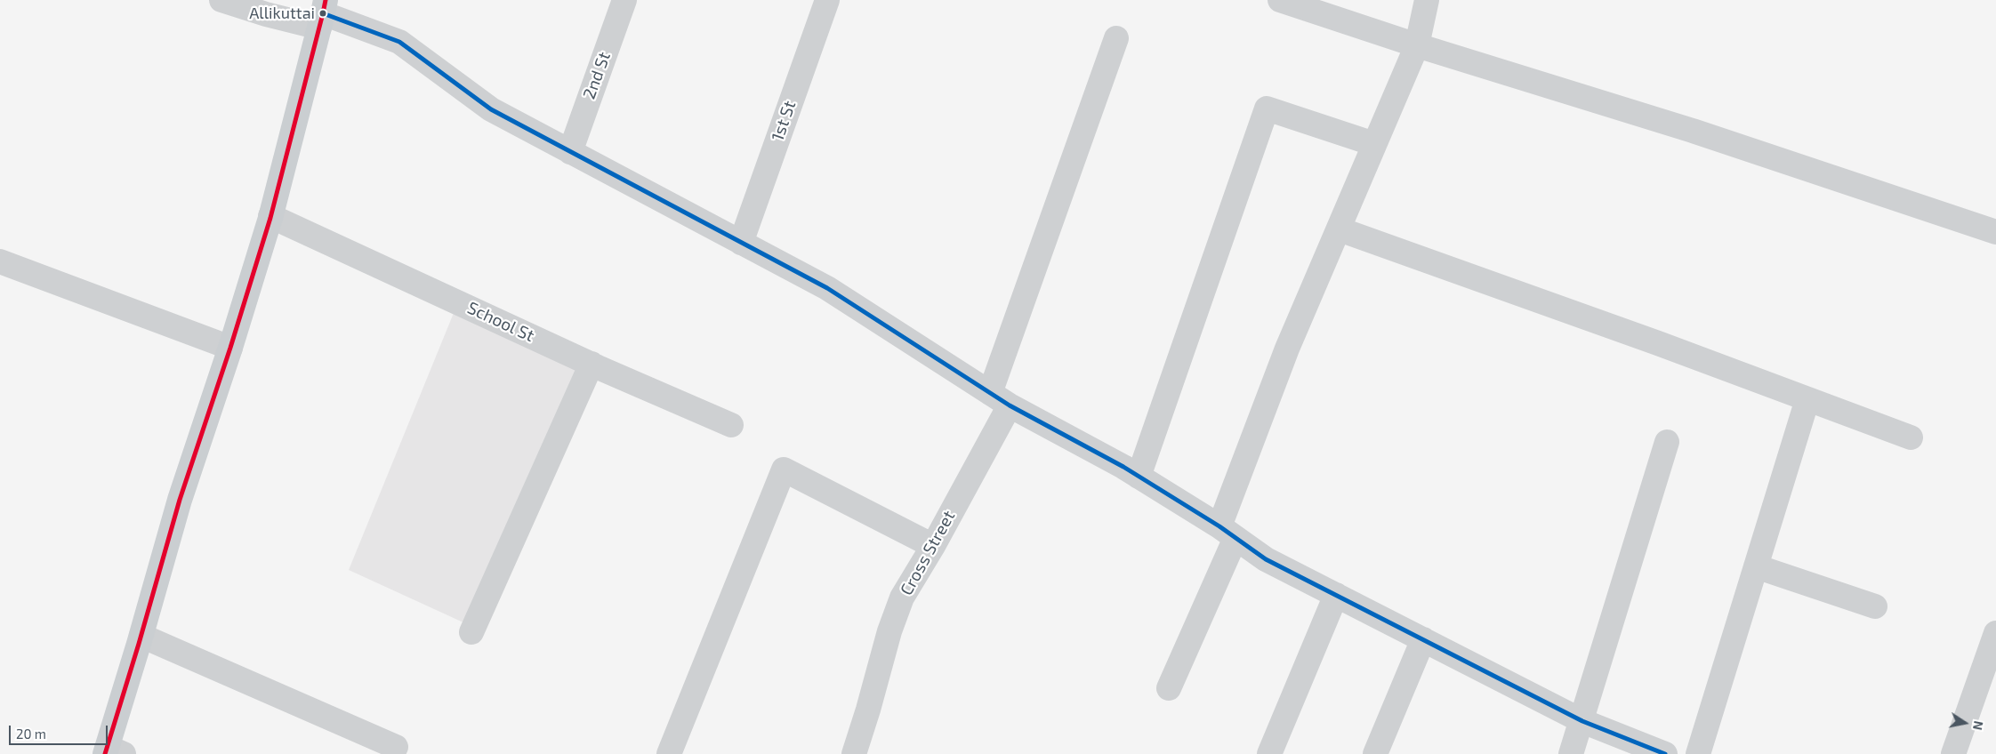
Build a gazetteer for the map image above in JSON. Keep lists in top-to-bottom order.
{
  "streets": {
    "street": [
      "2nd St",
      "1st St",
      "School St",
      "Cross Street"
    ]
  },
  "places": ["Allikuttai"],
  "scale_bar": "20 m",
  "north": "right"
}
